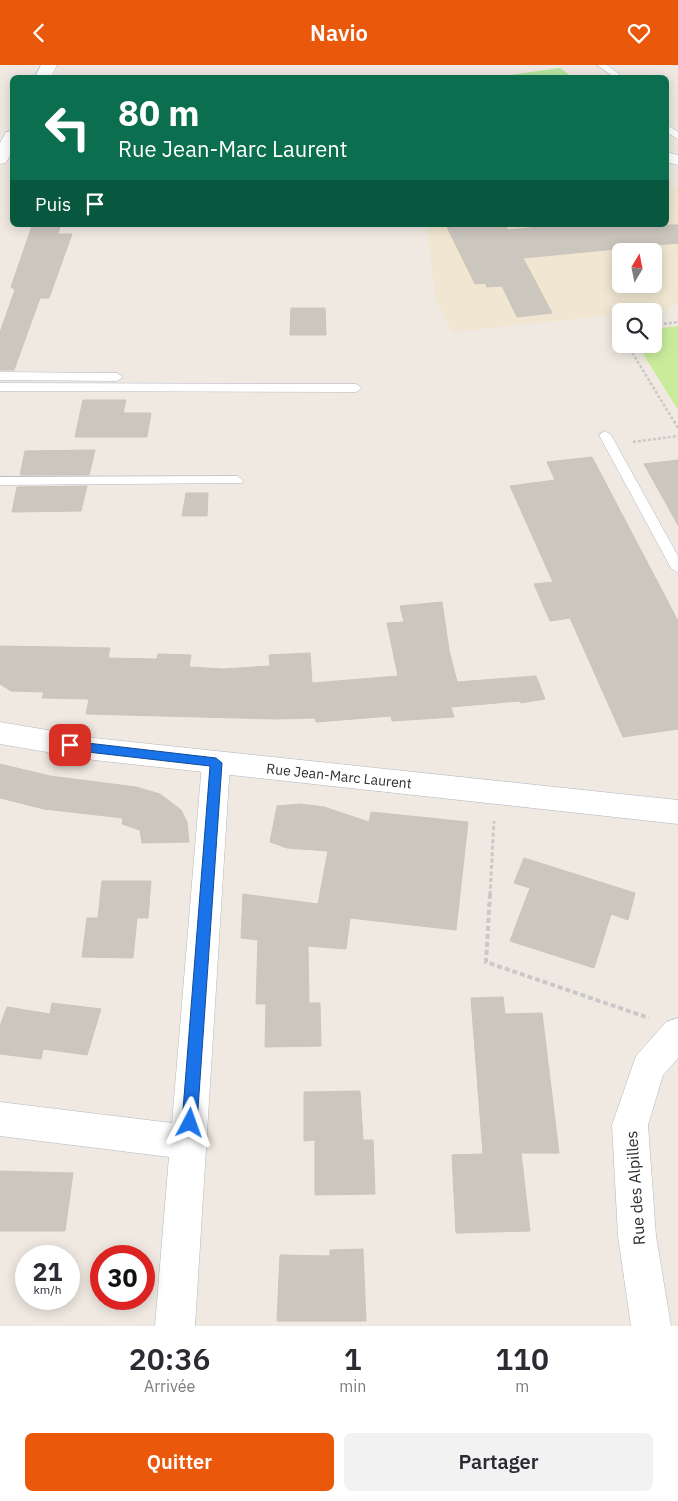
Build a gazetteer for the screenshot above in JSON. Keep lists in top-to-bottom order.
{
  "streets": {
    "street": ["Rue Jean-Marc Laurent", "Rue des Alpilles"]
  },
  "north": "top",
  "page": {
    "header": "Navio",
    "turn": ["80 m", "Rue Jean-Marc Laurent"],
    "then": "Puis",
    "speed": "21 km/h",
    "limit": "30",
    "eta": [
      "20:36",
      "Arrivée",
      "1",
      "min",
      "110",
      "m"
    ],
    "buttons": ["Quitter", "Partager"]
  }
}
